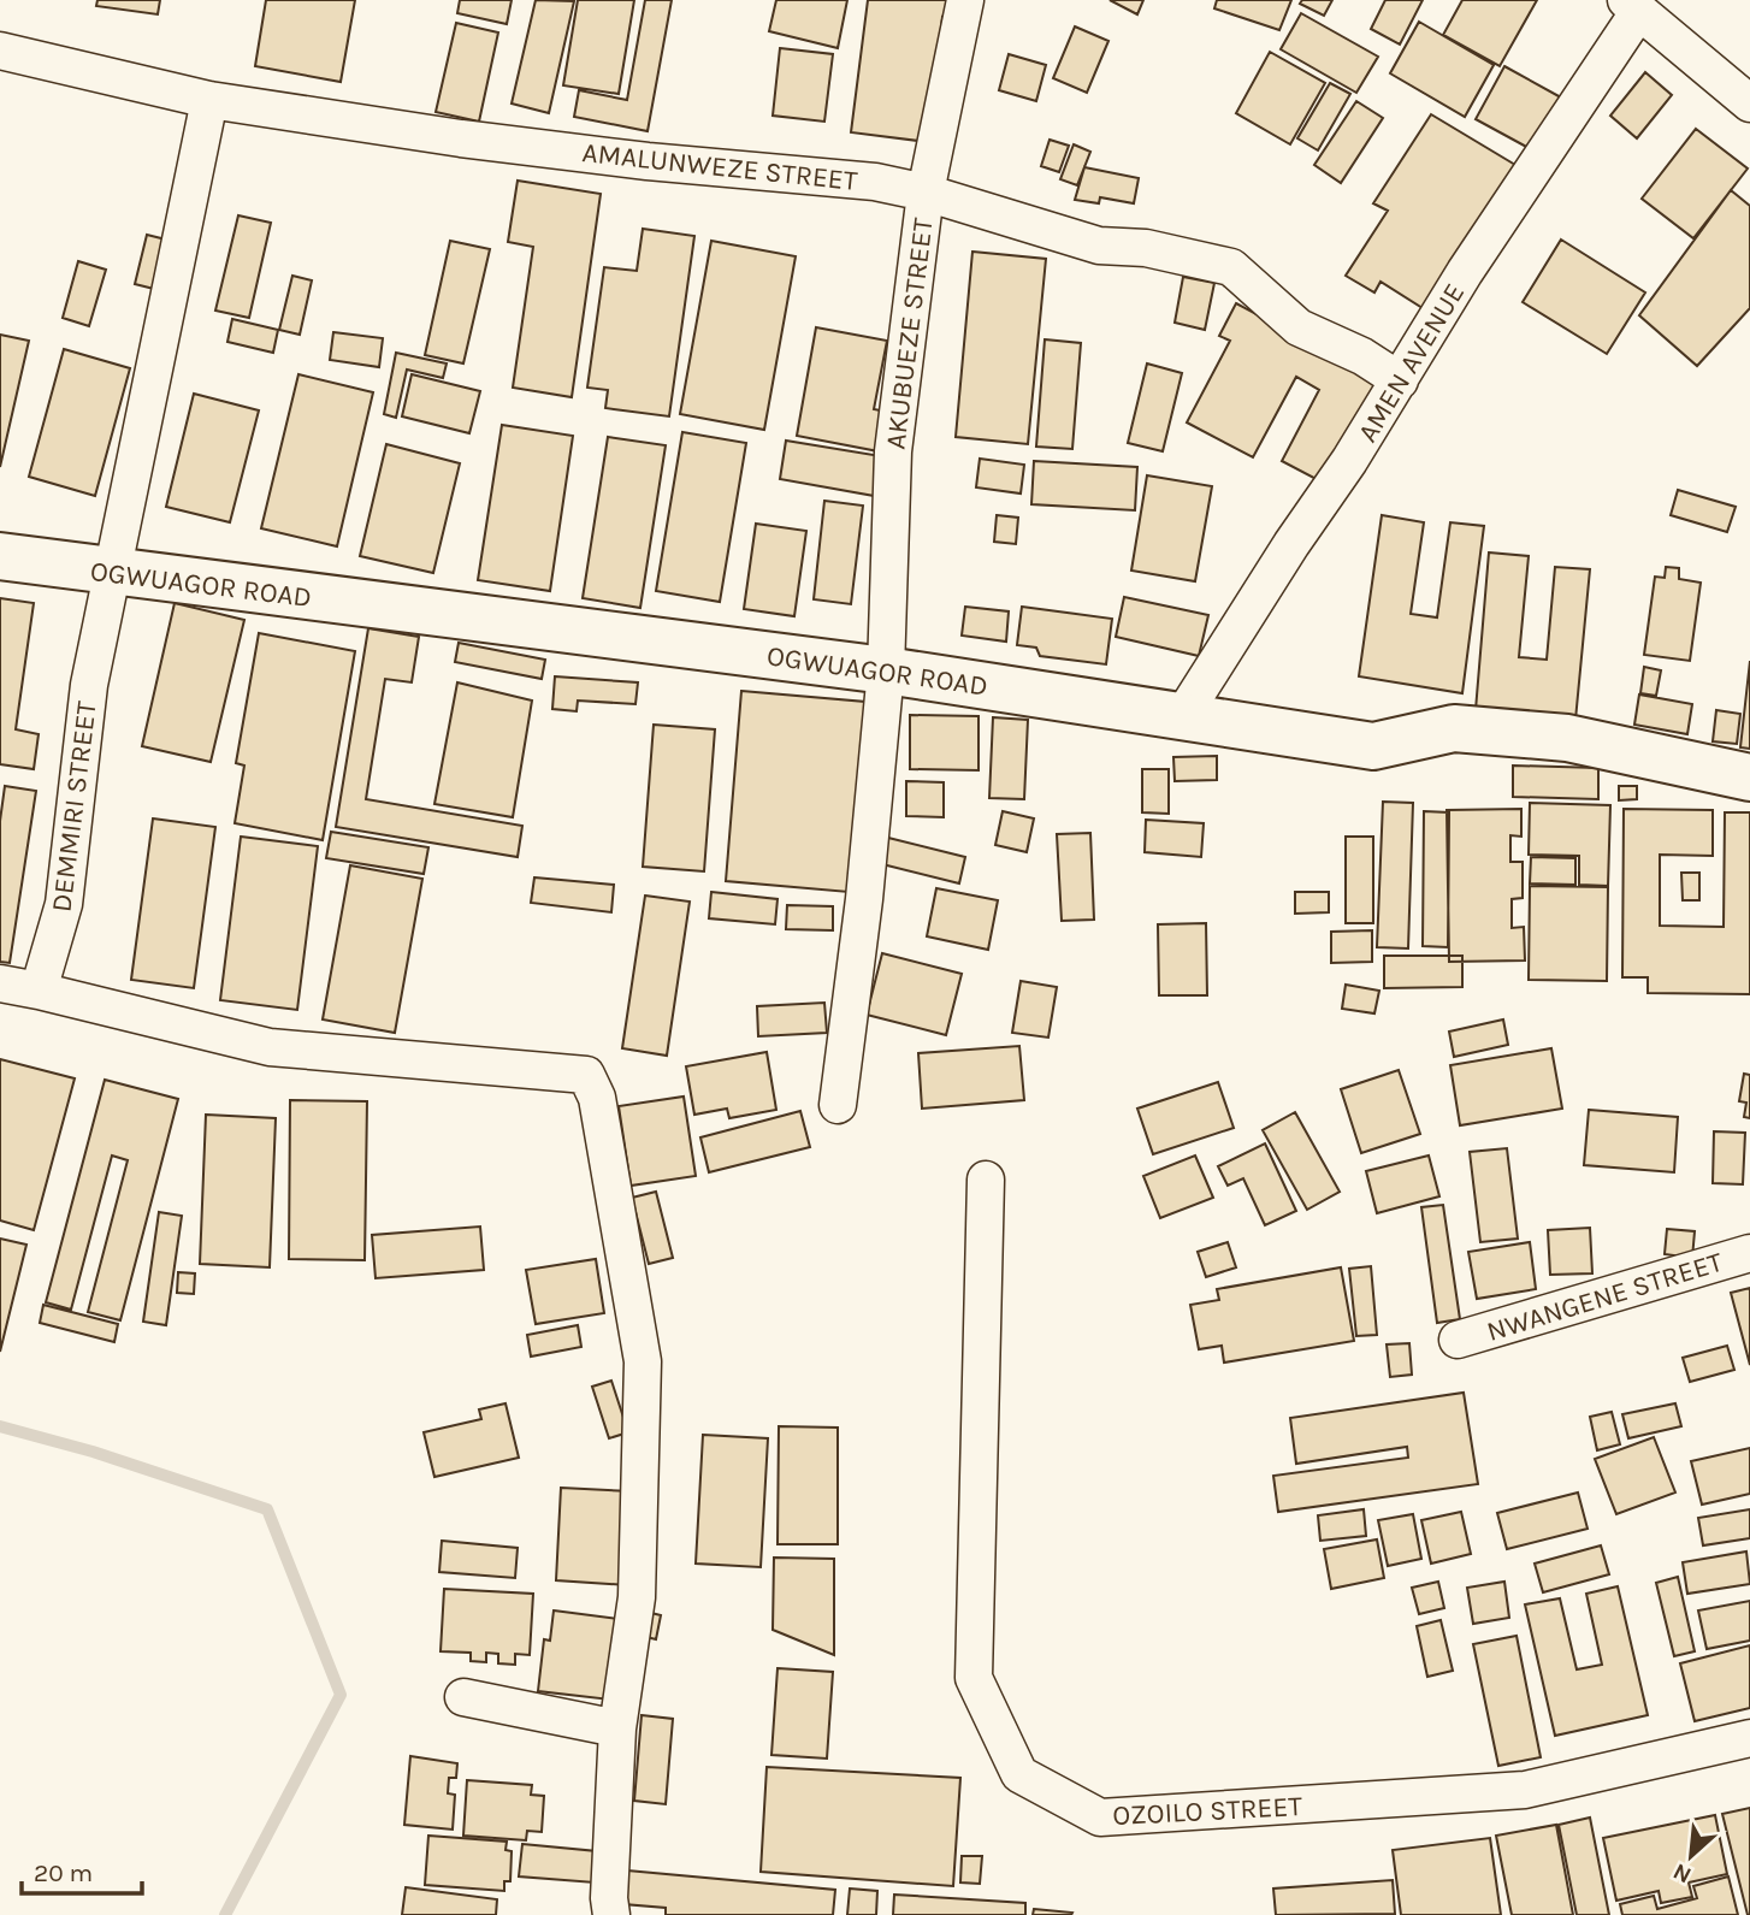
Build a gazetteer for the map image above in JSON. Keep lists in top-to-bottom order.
{
  "streets": {
    "street": [
      "AMALUNWEZE STREET",
      "AKUBUEZE STREET",
      "AMEN AVENUE",
      "OGWUAGOR ROAD",
      "DEMMIRI STREET",
      "NWANGENE STREET",
      "OZOILO STREET"
    ]
  },
  "crossings": [
    ["AMALUNWEZE STREET", "AKUBUEZE STREET"],
    ["AMALUNWEZE STREET", "AMEN AVENUE"],
    ["AMALUNWEZE STREET", "DEMMIRI STREET"],
    ["AKUBUEZE STREET", "OGWUAGOR ROAD"],
    ["AMEN AVENUE", "OGWUAGOR ROAD"],
    ["OGWUAGOR ROAD", "DEMMIRI STREET"]
  ],
  "scale_bar": "20 m",
  "north": "bottom left"
}
